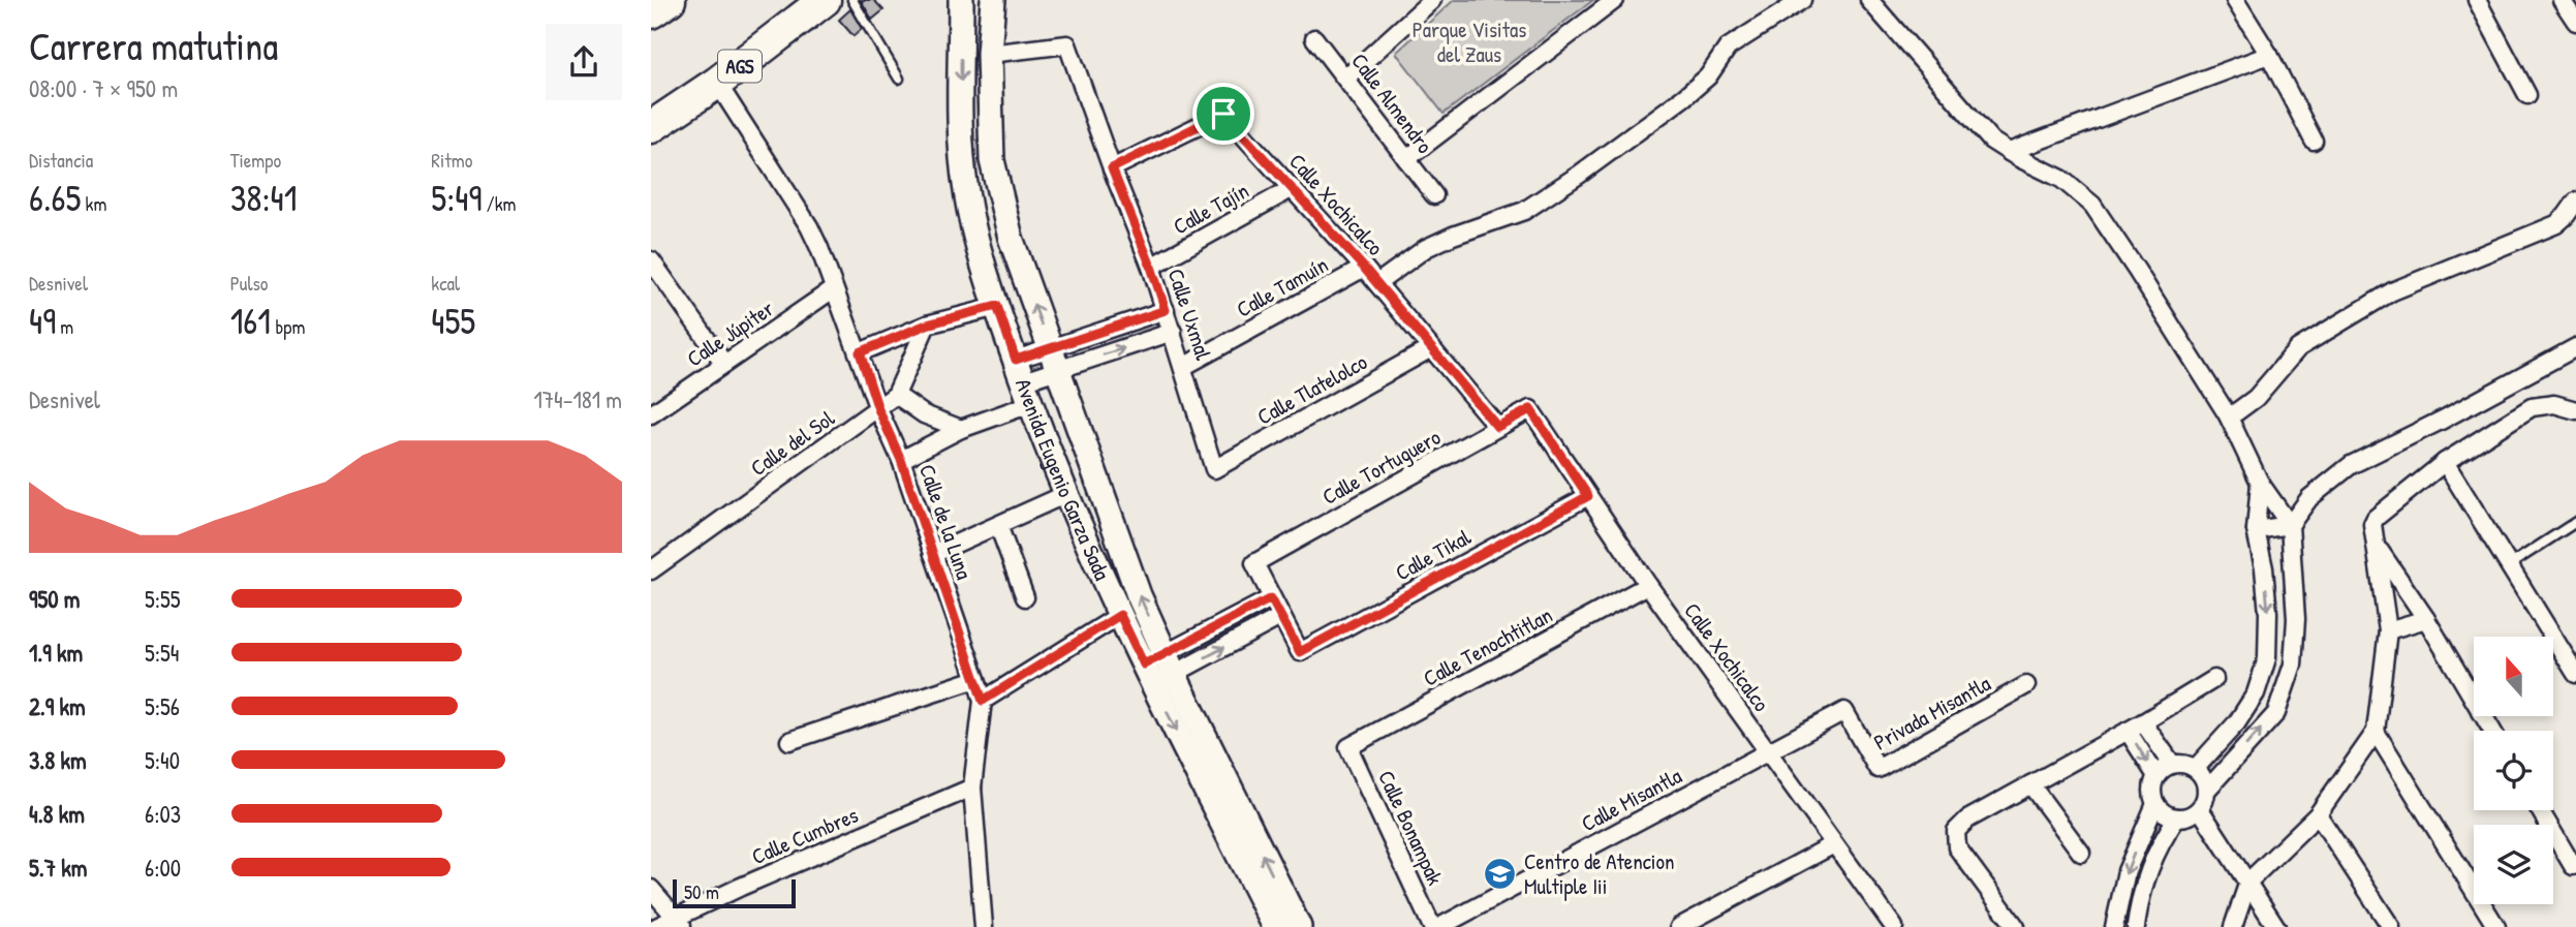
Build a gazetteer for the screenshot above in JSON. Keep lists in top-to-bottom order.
{
  "streets": {
    "highway": ["AGS"],
    "main road": ["Avenida Eugenio Garza Sada"],
    "street": [
      "Calle Almendro",
      "Calle Xochicalco",
      "Calle Tajín",
      "Calle Tamuín",
      "Calle Uxmal",
      "Calle Júpiter",
      "Calle Tlatelolco",
      "Calle del Sol",
      "Calle Tortuguero",
      "Calle de la Luna",
      "Calle Tikal",
      "Calle Tenochtitlan",
      "Privada Misantla",
      "Calle Misantla",
      "Calle Bonampak",
      "Calle Cumbres"
    ]
  },
  "crossings": [
    ["AGS", "Calle de la Luna"],
    ["Calle Xochicalco", "Calle Tajín"],
    ["Calle Xochicalco", "Calle Tamuín"],
    ["Calle Xochicalco", "Calle Uxmal"],
    ["Calle Xochicalco", "Calle Tlatelolco"],
    ["Calle Xochicalco", "Calle Tortuguero"],
    ["Calle Xochicalco", "Calle Tikal"],
    ["Calle Xochicalco", "Calle Tenochtitlan"],
    ["Calle Xochicalco", "Privada Misantla"],
    ["Calle Xochicalco", "Calle Misantla"],
    ["Calle Tajín", "Calle Uxmal"],
    ["Calle Tamuín", "Calle Uxmal"],
    ["Calle Uxmal", "Calle Tlatelolco"],
    ["Calle Uxmal", "Avenida Eugenio Garza Sada"],
    ["Calle Júpiter", "Calle de la Luna"],
    ["Calle del Sol", "Calle de la Luna"],
    ["Calle de la Luna", "Calle Cumbres"],
    ["Calle Tenochtitlan", "Calle Bonampak"],
    ["Privada Misantla", "Calle Misantla"]
  ],
  "parks": ["Parque Visitas del Zaus"],
  "places": {
    "school or university": ["Centro de Atencion Multiple Iii"]
  },
  "scale_bar": "50 m",
  "north": "top",
  "page": {
    "heading": ["Carrera matutina", "08:00 · 7 × 950 m"],
    "stats": [
      ["Distancia", "6.65 km"],
      ["Tiempo", "38:41"],
      ["Ritmo", "5:49 /km"],
      ["Desnivel", "49 m"],
      ["Pulso", "161 bpm"],
      ["kcal", "455"]
    ],
    "chart": ["Desnivel", "174–181 m"],
    "list": [
      {
        "name": "950 m",
        "note": "5:55"
      },
      {
        "name": "1.9 km",
        "note": "5:54"
      },
      {
        "name": "2.9 km",
        "note": "5:56"
      },
      {
        "name": "3.8 km",
        "note": "5:40"
      },
      {
        "name": "4.8 km",
        "note": "6:03"
      },
      {
        "name": "5.7 km",
        "note": "6:00"
      }
    ],
    "scale": "50 m"
  }
}
